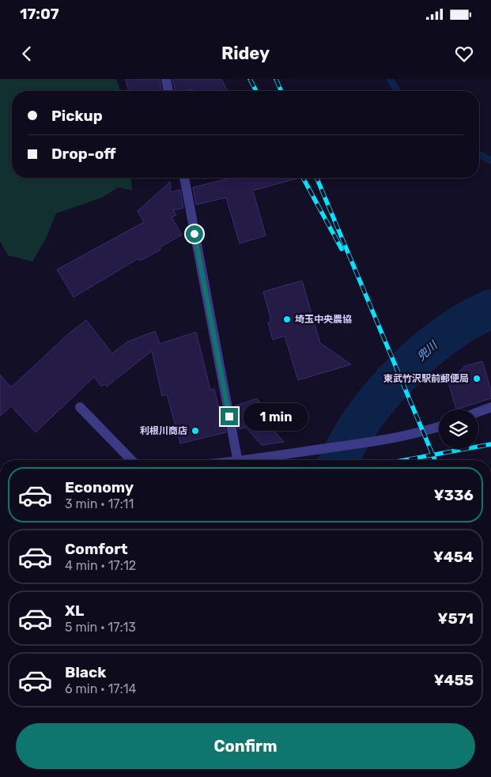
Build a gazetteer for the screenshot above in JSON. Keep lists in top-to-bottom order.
{
  "water": ["兜川"],
  "places": ["埼玉中央農協", "東武竹沢駅前郵便局", "利根川商店"],
  "page": {
    "status": "17:07",
    "header": "Ridey",
    "banner": ["Pickup", "Drop-off"],
    "bubble": "1 min",
    "list": [
      {
        "name": "Economy",
        "note": "3 min · 17:11",
        "value": "¥336"
      },
      {
        "name": "Comfort",
        "note": "4 min · 17:12",
        "value": "¥454"
      },
      {
        "name": "XL",
        "note": "5 min · 17:13",
        "value": "¥571"
      },
      {
        "name": "Black",
        "note": "6 min · 17:14",
        "value": "¥455"
      }
    ],
    "buttons": "Confirm"
  }
}
